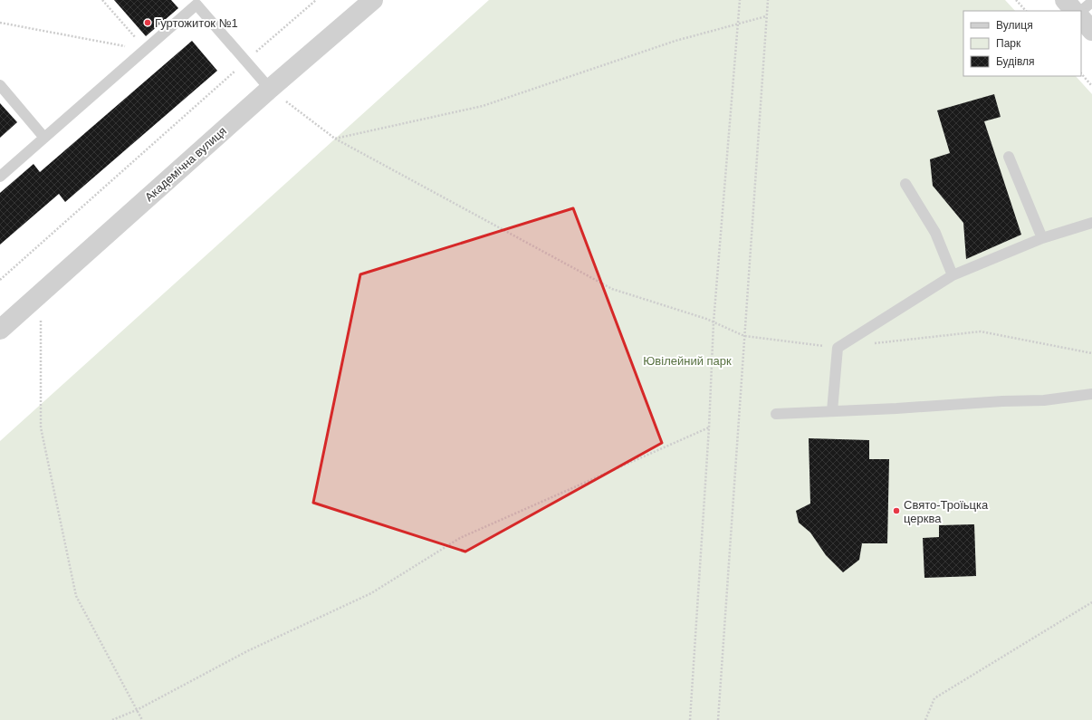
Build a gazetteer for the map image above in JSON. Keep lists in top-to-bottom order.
{
  "streets": {
    "street": ["Академічна вулиця"]
  },
  "parks": ["Ювілейний парк"],
  "places": ["Гуртожиток №1", "Свято-Троїьцка церква"],
  "legend": ["Вулиця", "Парк", "Будівля"]
}
